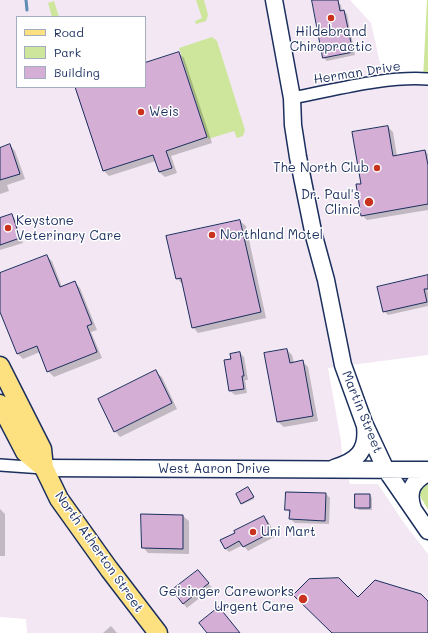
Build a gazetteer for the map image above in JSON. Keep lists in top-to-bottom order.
{
  "streets": {
    "main road": ["North Atherton Street"],
    "street": ["Herman Drive", "Martin Street", "West Aaron Drive"]
  },
  "crossings": [
    ["Herman Drive", "Martin Street"],
    ["Martin Street", "West Aaron Drive"],
    ["West Aaron Drive", "North Atherton Street"]
  ],
  "places": [
    "Hildebrand Chiropractic",
    "Weis",
    "The North Club",
    "Dr. Paul's Clinic",
    "Keystone Veterinary Care",
    "Northland Motel",
    "Uni Mart",
    "Geisinger Careworks Urgent Care"
  ],
  "legend": ["Road", "Park", "Building"]
}
